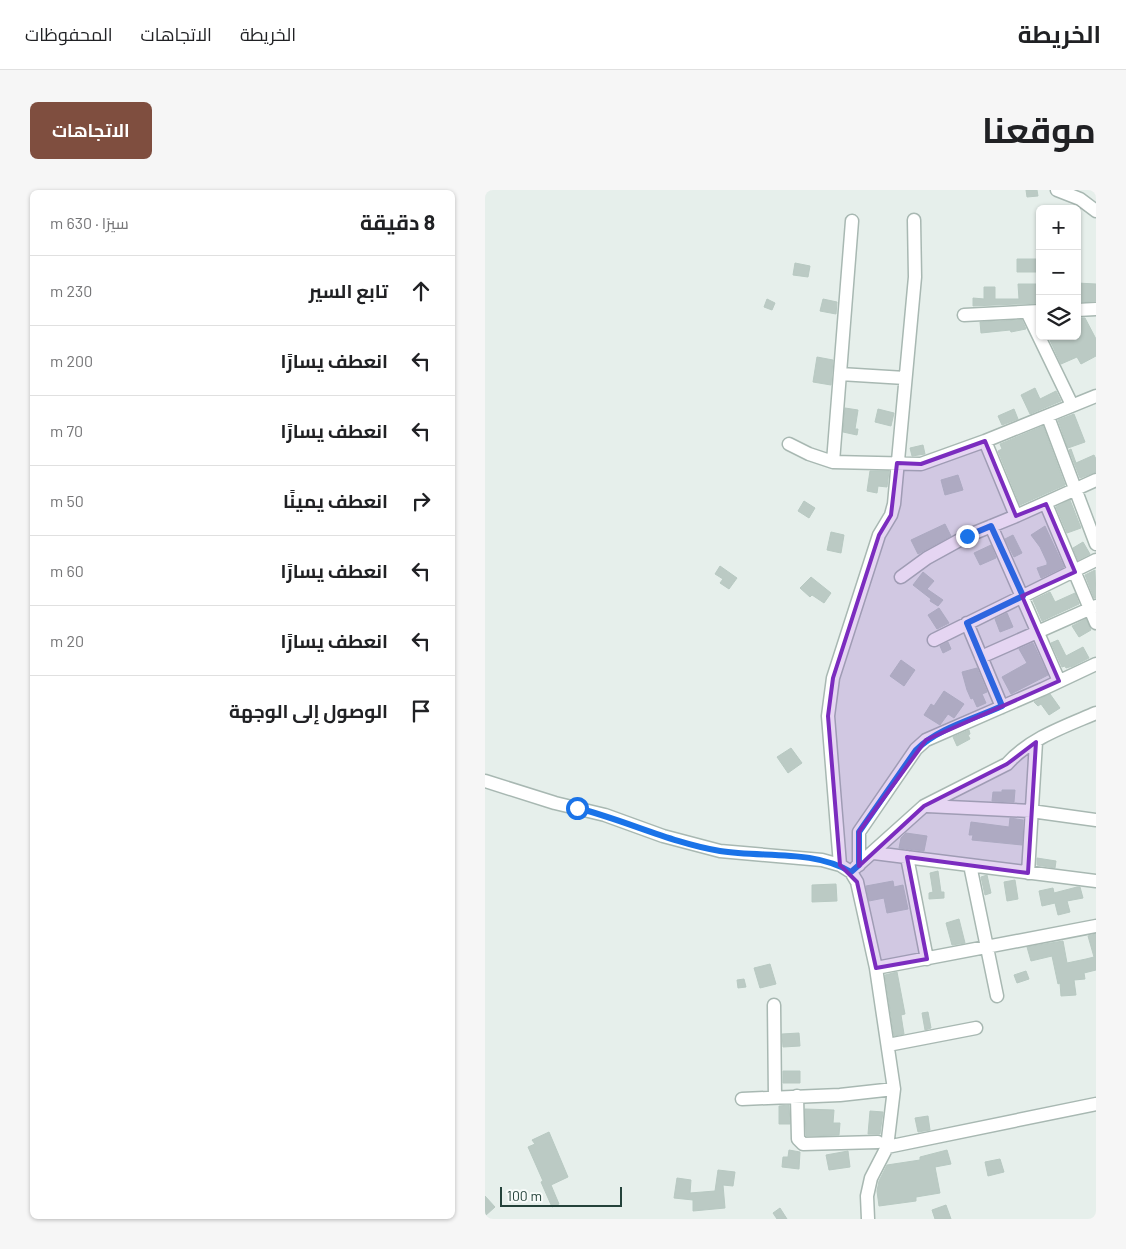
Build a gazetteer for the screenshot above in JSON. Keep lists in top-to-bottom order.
{
  "scale_bar": "100 m",
  "page": {
    "header": "الخريطة",
    "nav": ["الخريطة", "الاتجاهات", "المحفوظات"],
    "title": "موقعنا",
    "buttons": "الاتجاهات",
    "heading": ["8 دقيقة", "سيرًا · 630 m"],
    "map_buttons": ["+", "−"],
    "list": [
      ["تابع السير", "230 m"],
      ["انعطف يسارًا", "200 m"],
      ["انعطف يسارًا", "70 m"],
      ["انعطف يمينًا", "50 m"],
      ["انعطف يسارًا", "60 m"],
      ["انعطف يسارًا", "20 m"],
      "الوصول إلى الوجهة"
    ],
    "scale": "100 m"
  }
}
